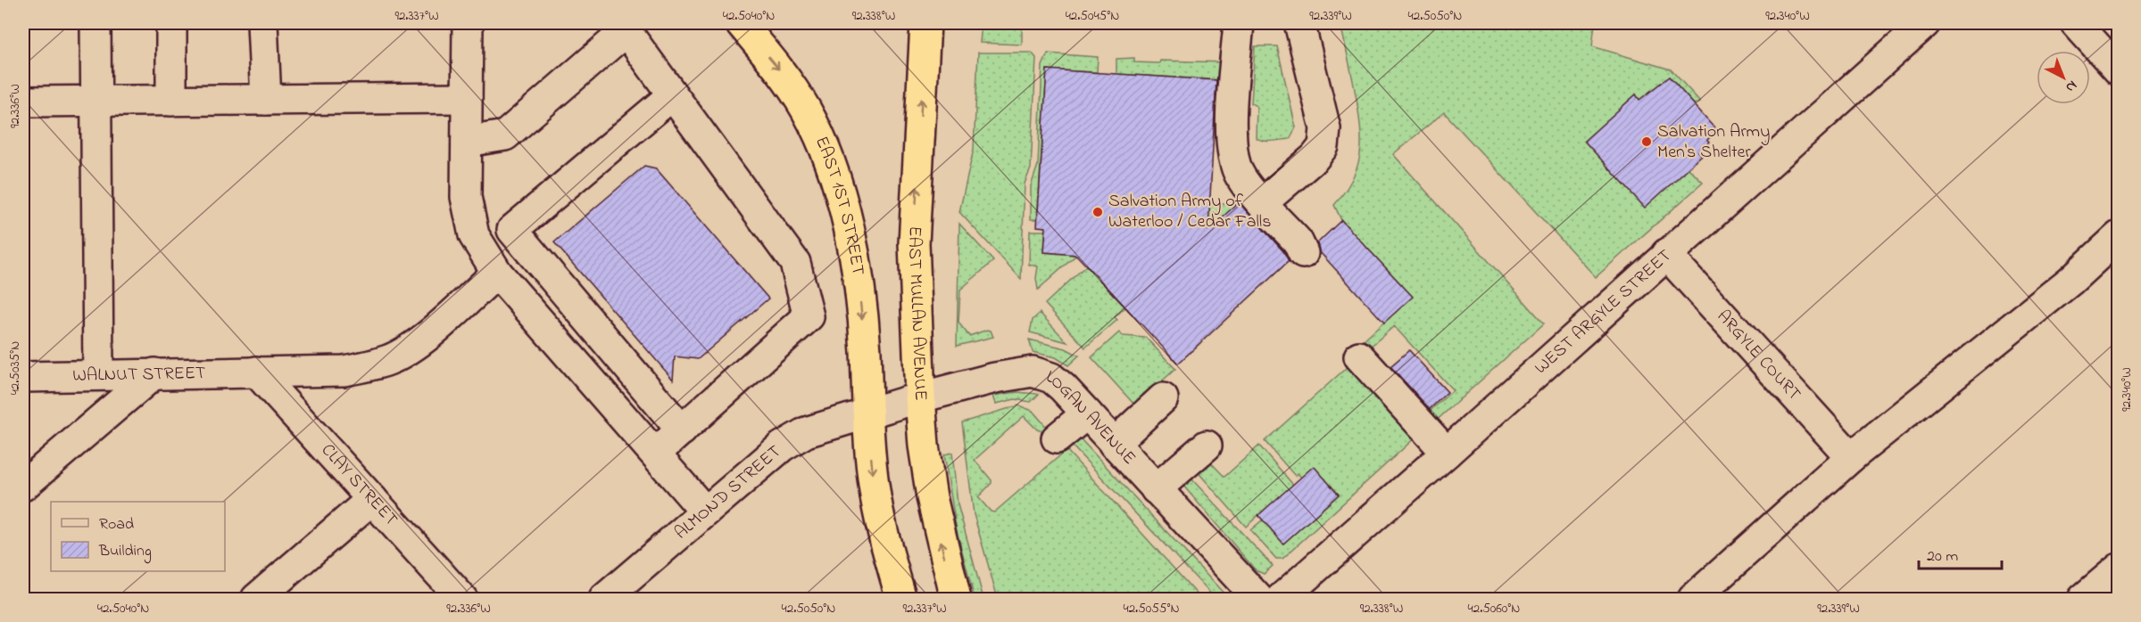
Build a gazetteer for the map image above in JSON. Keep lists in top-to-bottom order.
{
  "streets": {
    "highway": ["EAST 1ST STREET", "EAST MULLAN AVENUE"],
    "street": [
      "WEST ARGYLE STREET",
      "ARGYLE COURT",
      "WALNUT STREET",
      "LOGAN AVENUE",
      "CLAY STREET",
      "ALMOND STREET"
    ]
  },
  "crossings": [
    ["EAST 1ST STREET", "LOGAN AVENUE"],
    ["EAST 1ST STREET", "ALMOND STREET"],
    ["WEST ARGYLE STREET", "ARGYLE COURT"],
    ["EAST MULLAN AVENUE", "LOGAN AVENUE"],
    ["WALNUT STREET", "CLAY STREET"],
    ["LOGAN AVENUE", "ALMOND STREET"]
  ],
  "one_way": ["EAST 1ST STREET"],
  "places": ["Salvation Army Men's Shelter", "Salvation Army of Waterloo / Cedar Falls"],
  "legend": ["Road", "Building"],
  "scale_bar": "20 m",
  "north": "bottom right",
  "coordinates": [
    "92.337°W",
    "42.5040°N",
    "92.338°W",
    "42.5045°N",
    "92.339°W",
    "42.5050°N",
    "92.340°W",
    "92.336°W",
    "42.5035°N",
    "42.5055°N",
    "42.5060°N"
  ]
}
